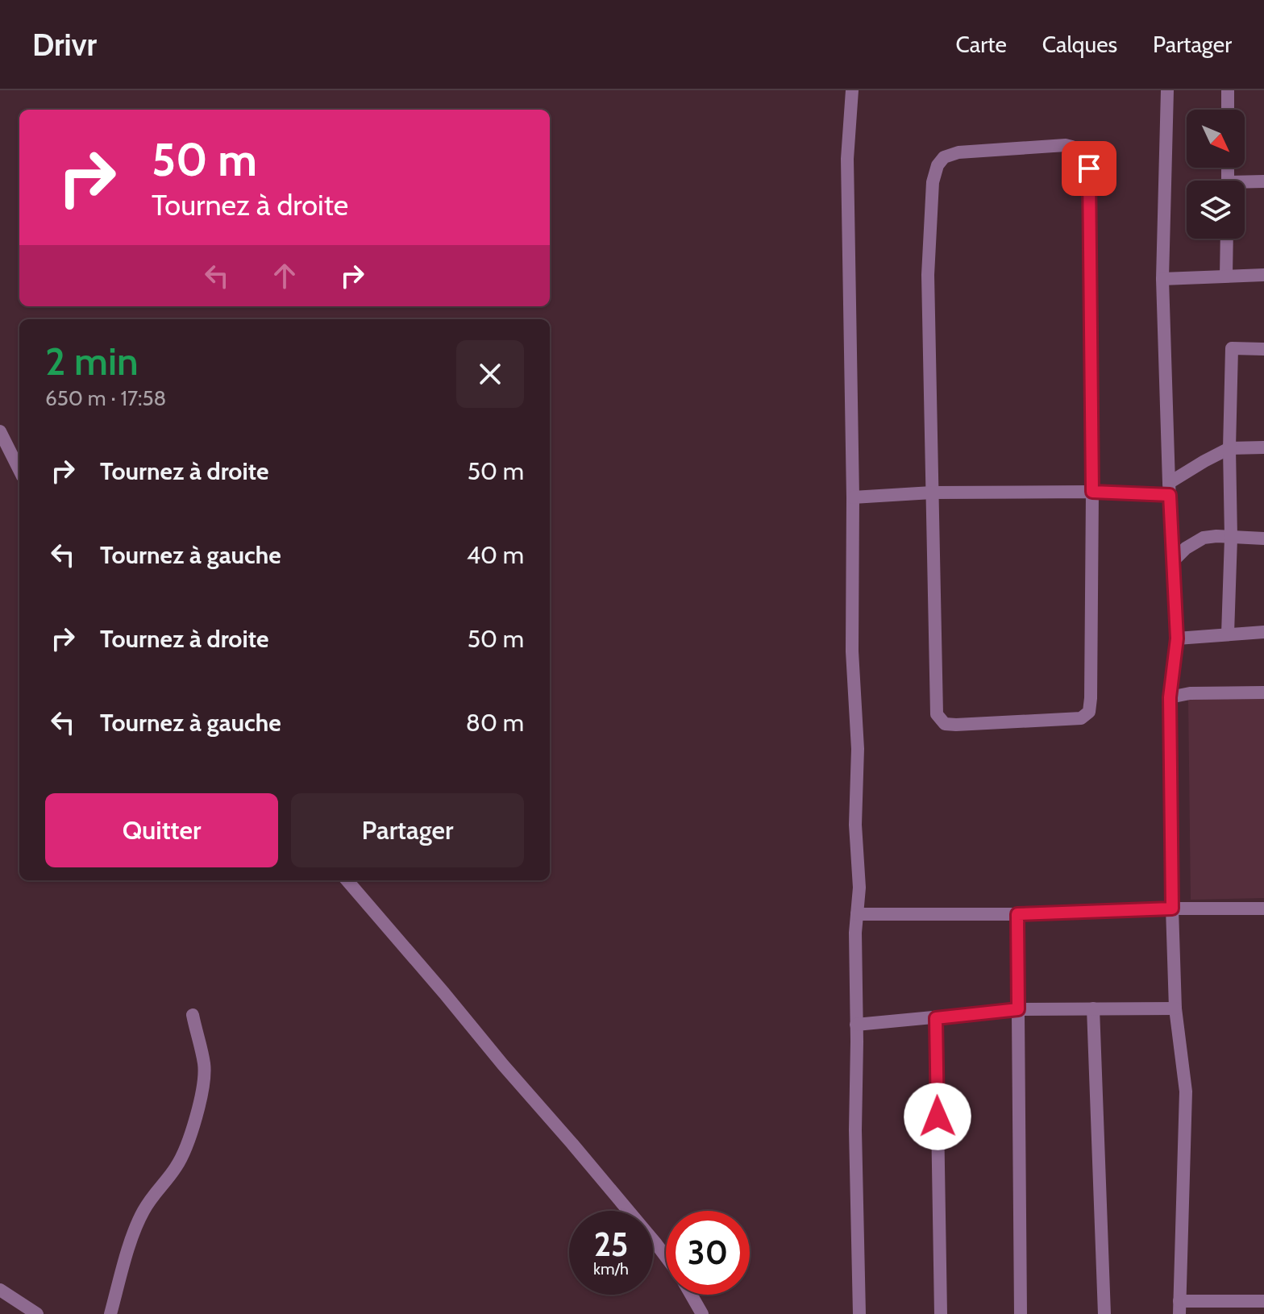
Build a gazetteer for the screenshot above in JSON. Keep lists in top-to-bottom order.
{
  "north": "bottom right",
  "page": {
    "header": "Drivr",
    "nav": ["Carte", "Calques", "Partager"],
    "turn": ["50 m", "Tournez à droite"],
    "heading": ["2 min", "650 m · 17:58"],
    "list": [
      {
        "name": "Tournez à droite",
        "value": "50 m"
      },
      {
        "name": "Tournez à gauche",
        "value": "40 m"
      },
      {
        "name": "Tournez à droite",
        "value": "50 m"
      },
      {
        "name": "Tournez à gauche",
        "value": "80 m"
      }
    ],
    "buttons": ["Quitter", "Partager"],
    "speed": "25 km/h",
    "limit": "30"
  }
}
